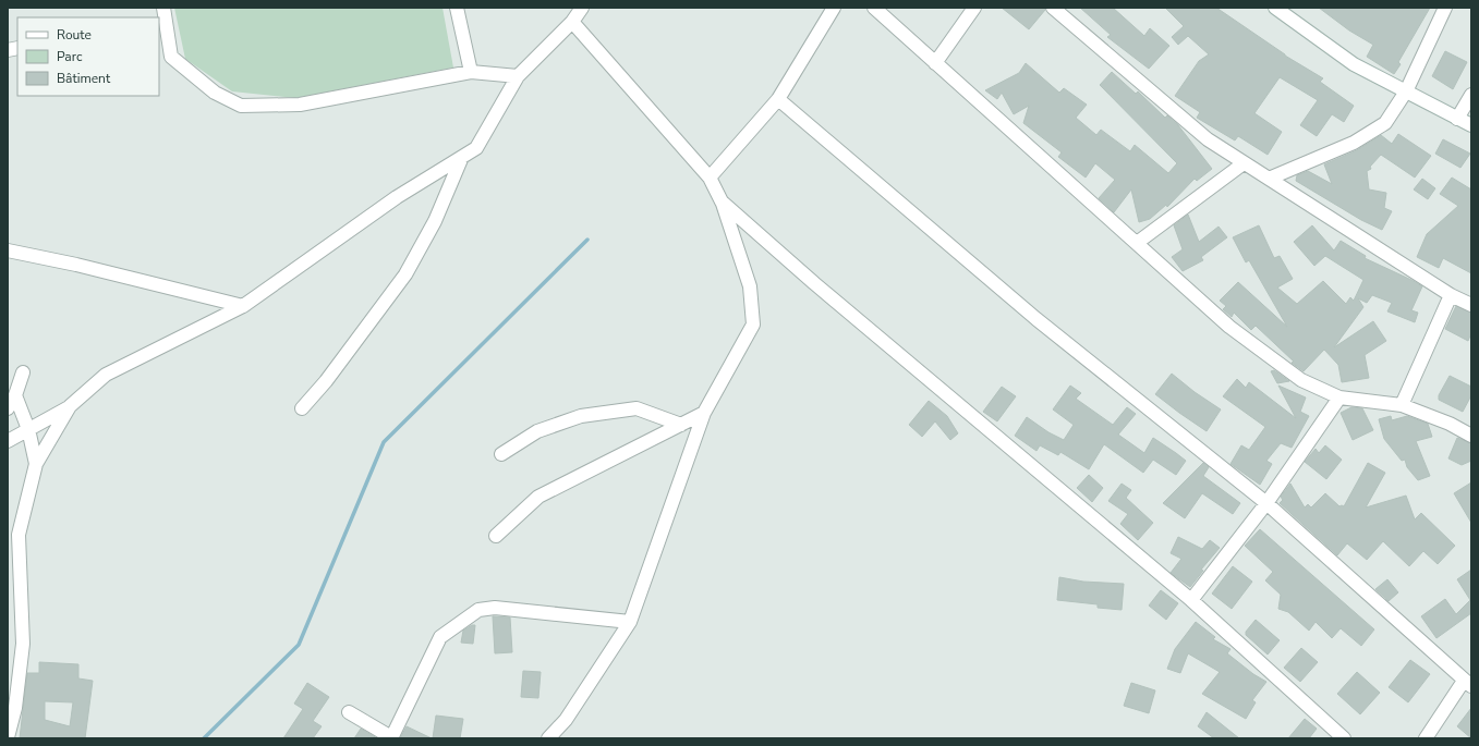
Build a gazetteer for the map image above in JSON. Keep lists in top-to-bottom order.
{
  "legend": ["Route", "Parc", "Bâtiment"]
}
